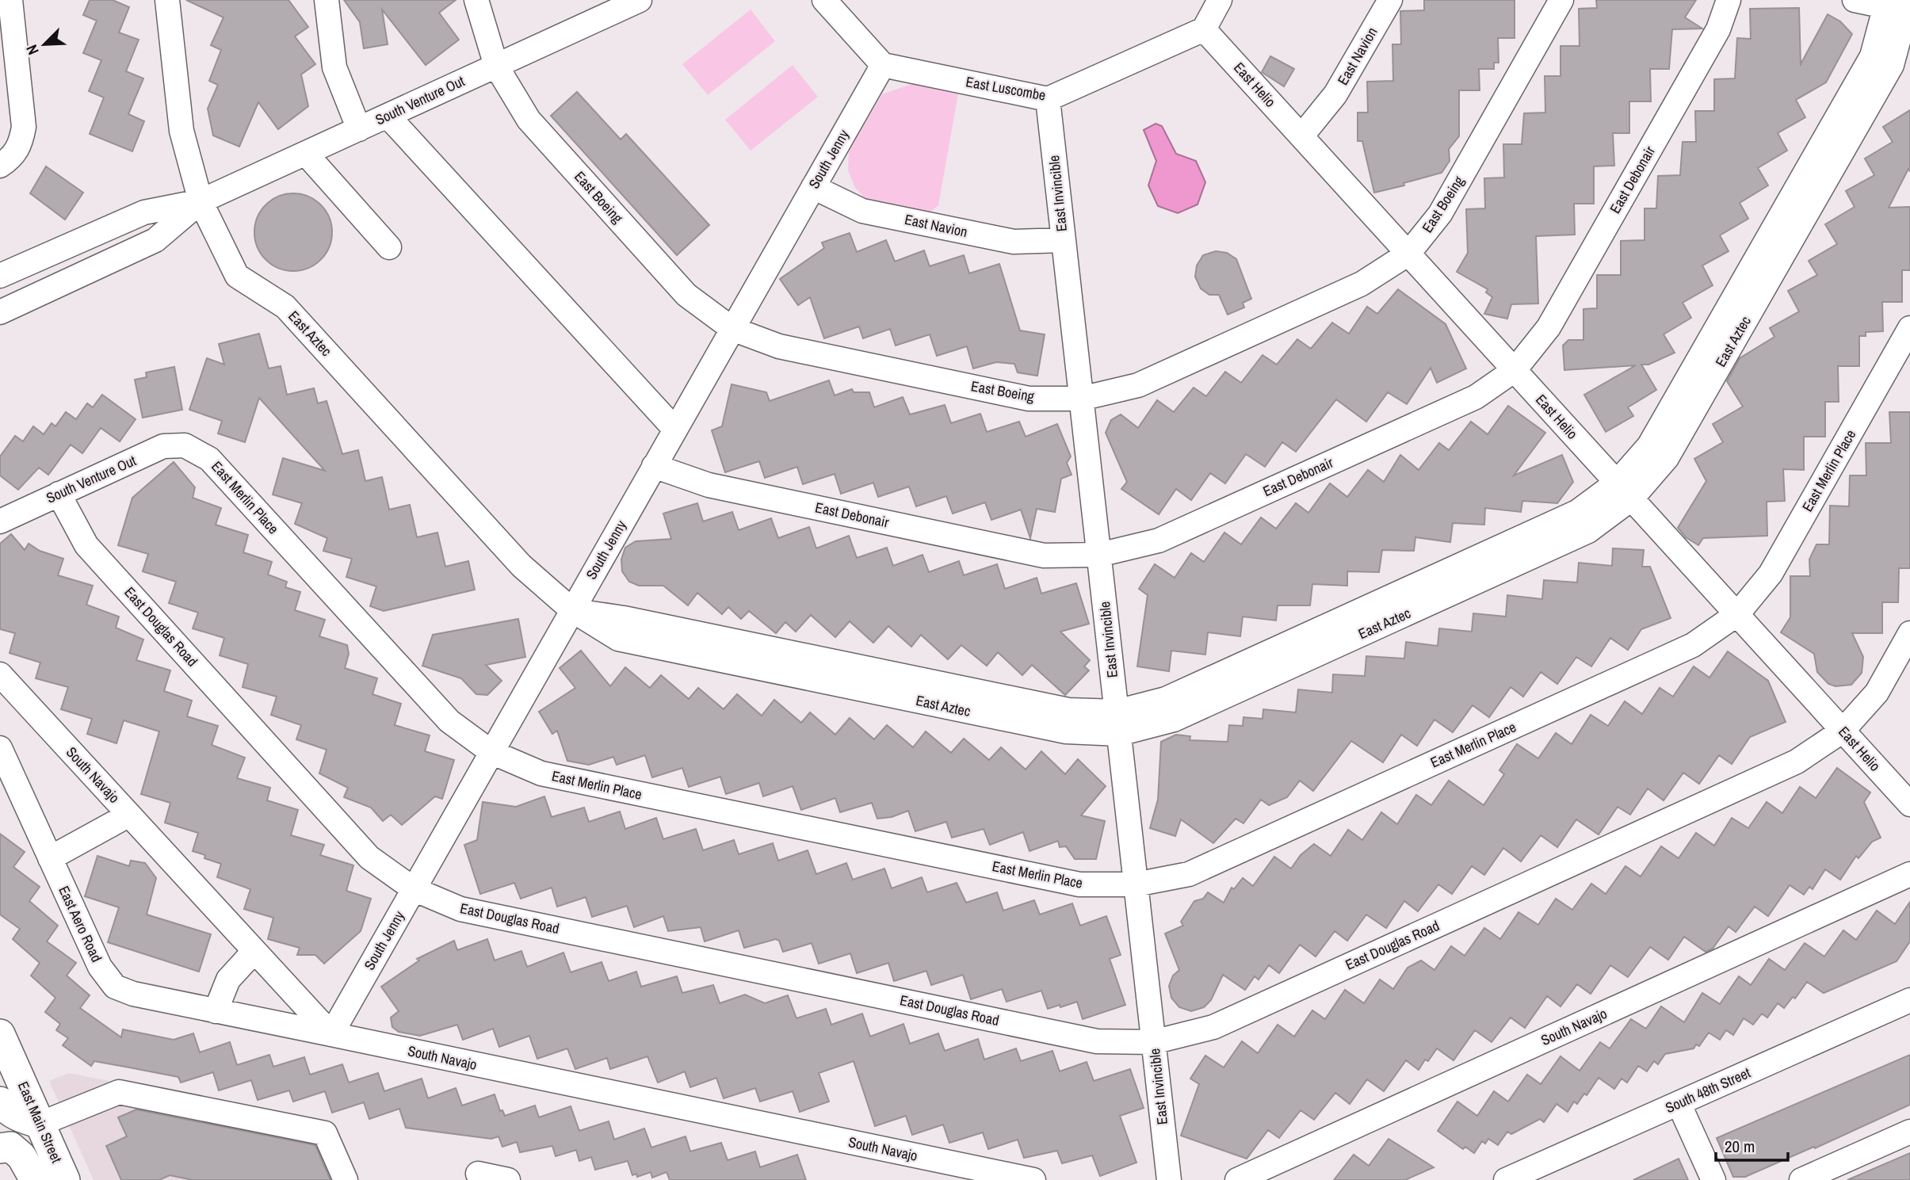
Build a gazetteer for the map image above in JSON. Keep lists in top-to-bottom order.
{
  "streets": {
    "main road": ["East Main Street"],
    "street": [
      "East Navion",
      "East Helio",
      "East Luscombe",
      "South Venture Out",
      "South Jenny",
      "East Debonair",
      "East Invincible",
      "East Boeing",
      "East Aztec",
      "East Merlin Place",
      "East Douglas Road",
      "South Navajo",
      "East Aero Road",
      "South 48th Street"
    ]
  },
  "crossings": [
    ["East Navion", "East Helio"],
    ["East Navion", "South Jenny"],
    ["East Navion", "East Invincible"],
    ["East Helio", "East Luscombe"],
    ["East Helio", "East Debonair"],
    ["East Helio", "East Boeing"],
    ["East Helio", "East Aztec"],
    ["East Helio", "East Merlin Place"],
    ["East Helio", "East Douglas Road"],
    ["East Luscombe", "South Jenny"],
    ["East Luscombe", "East Invincible"],
    ["South Venture Out", "East Boeing"],
    ["South Venture Out", "East Aztec"],
    ["South Venture Out", "East Merlin Place"],
    ["South Venture Out", "East Douglas Road"],
    ["South Jenny", "East Debonair"],
    ["South Jenny", "East Boeing"],
    ["South Jenny", "East Aztec"],
    ["South Jenny", "East Merlin Place"],
    ["South Jenny", "East Douglas Road"],
    ["South Jenny", "South Navajo"],
    ["South Jenny", "East Aero Road"],
    ["East Debonair", "East Invincible"],
    ["East Invincible", "East Boeing"],
    ["East Invincible", "East Aztec"],
    ["East Invincible", "East Merlin Place"],
    ["East Invincible", "East Douglas Road"],
    ["South Navajo", "East Aero Road"]
  ],
  "scale_bar": "20 m",
  "north": "bottom left"
}
